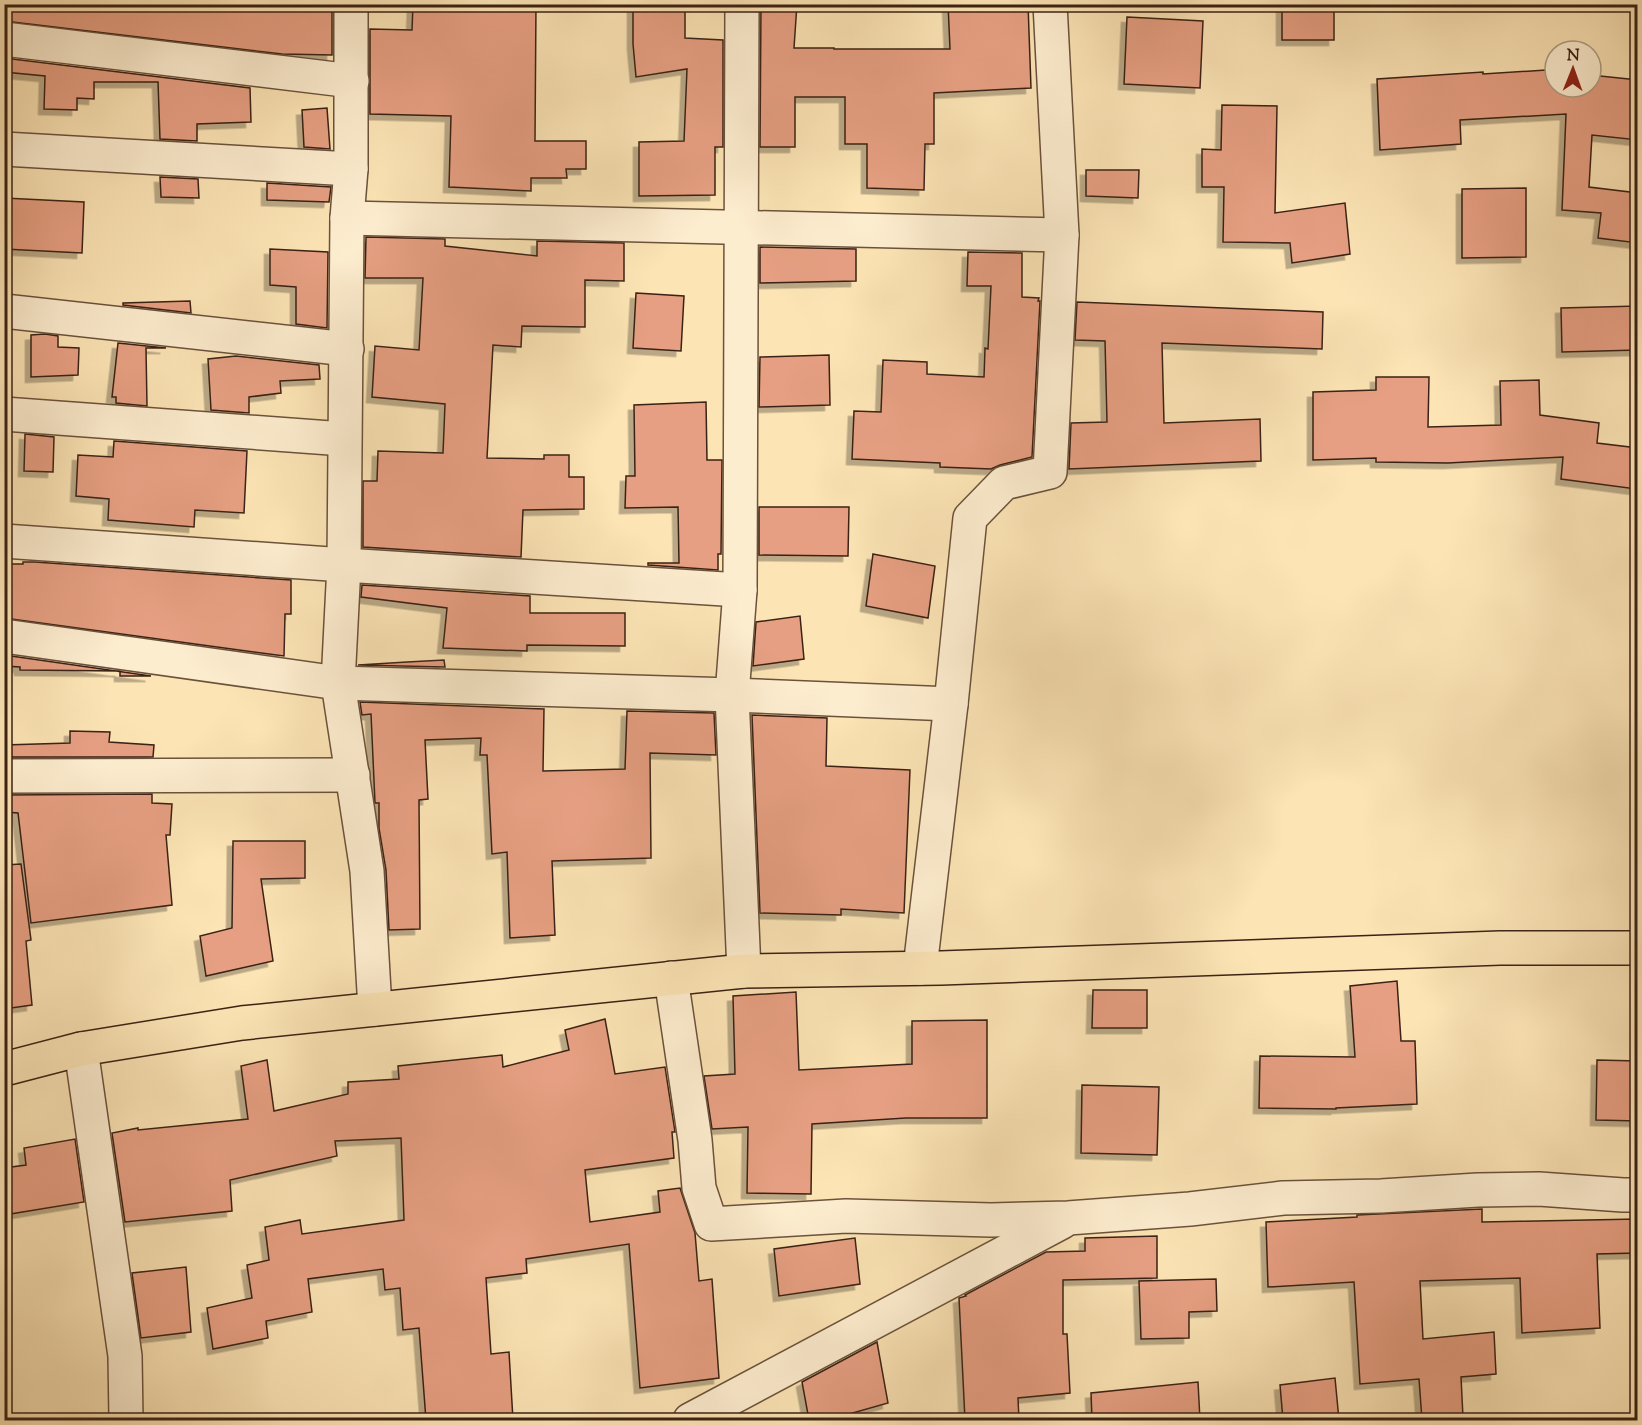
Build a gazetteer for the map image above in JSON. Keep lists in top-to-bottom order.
{
  "north": "top"
}
